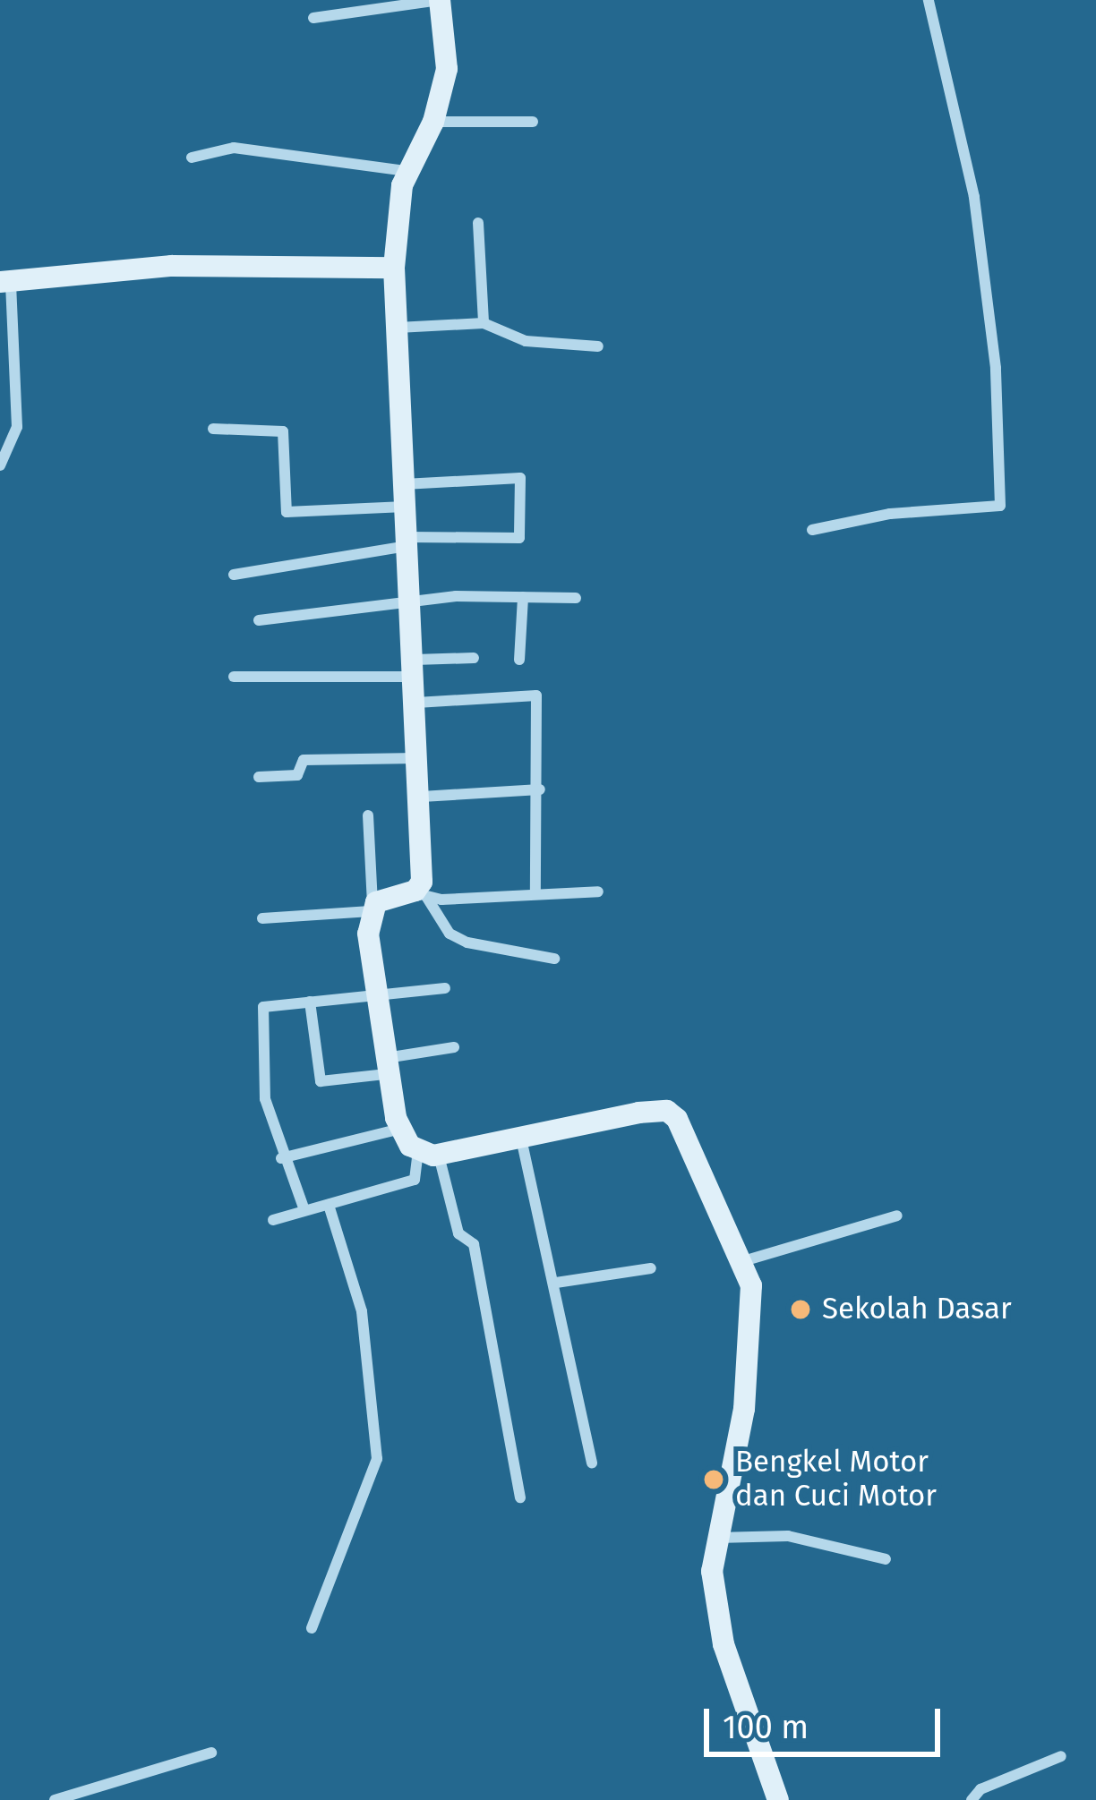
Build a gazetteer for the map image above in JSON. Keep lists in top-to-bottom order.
{
  "places": ["Sekolah Dasar", "Bengkel Motor dan Cuci Motor"],
  "scale_bar": "100 m"
}
